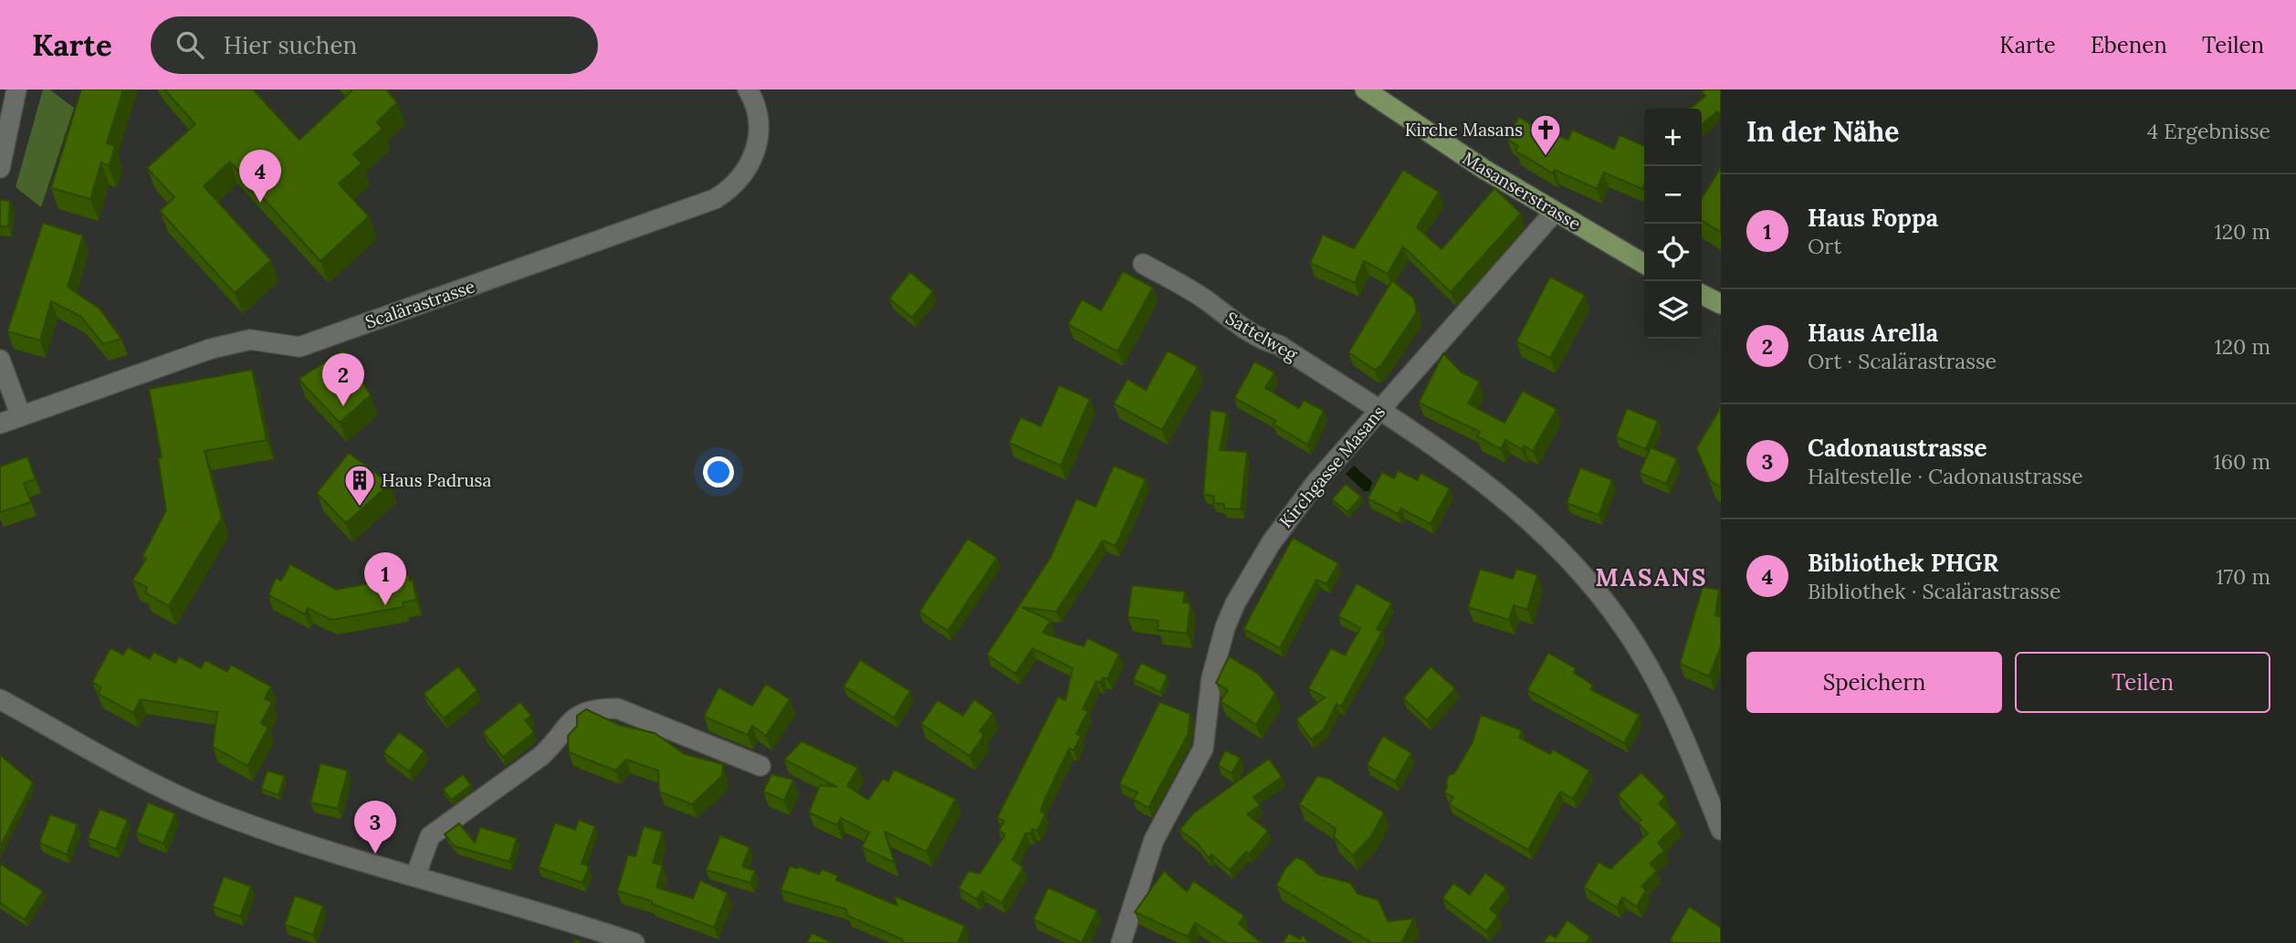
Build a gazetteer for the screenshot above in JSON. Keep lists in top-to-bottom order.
{
  "streets": {
    "main road": ["Masanserstrasse"],
    "street": ["Scalärastrasse", "Sattelweg", "Kirchgasse Masans"]
  },
  "crossings": [
    ["Masanserstrasse", "Kirchgasse Masans"],
    ["Sattelweg", "Kirchgasse Masans"]
  ],
  "districts": ["MASANS"],
  "places": {
    "church": ["Kirche Masans"],
    "building": ["Haus Padrusa"]
  },
  "page": {
    "header": "Karte",
    "search": "Hier suchen",
    "nav": ["Karte", "Ebenen", "Teilen"],
    "heading": ["In der Nähe", "4 Ergebnisse"],
    "map_buttons": ["+", "−"],
    "pins": [
      "4",
      "2",
      "1",
      "3"
    ],
    "list": [
      {
        "mark": "1",
        "name": "Haus Foppa",
        "note": "Ort",
        "value": "120 m"
      },
      {
        "mark": "2",
        "name": "Haus Arella",
        "note": "Ort · Scalärastrasse",
        "value": "120 m"
      },
      {
        "mark": "3",
        "name": "Cadonaustrasse",
        "note": "Haltestelle · Cadonaustrasse",
        "value": "160 m"
      },
      {
        "mark": "4",
        "name": "Bibliothek PHGR",
        "note": "Bibliothek · Scalärastrasse",
        "value": "170 m"
      }
    ],
    "buttons": ["Speichern", "Teilen"]
  }
}
